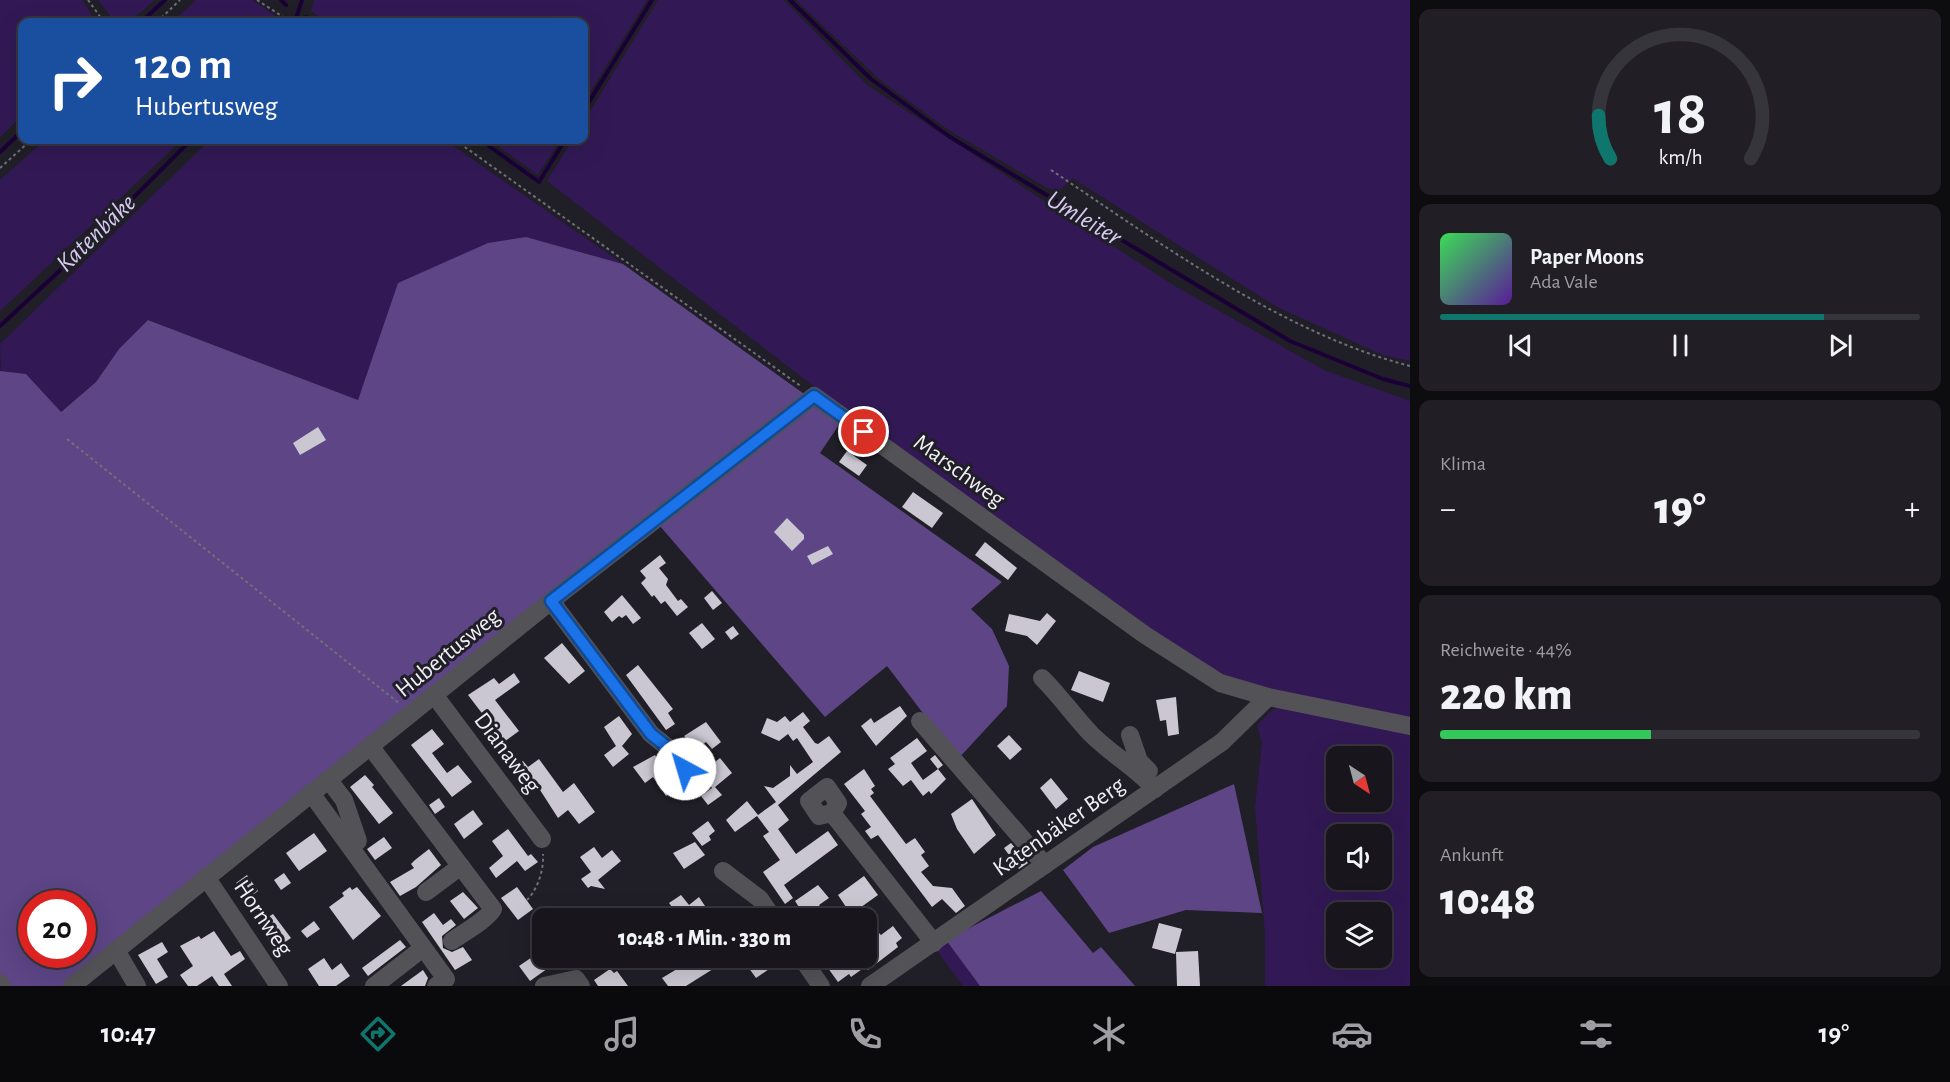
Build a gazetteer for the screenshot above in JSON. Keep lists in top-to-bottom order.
{
  "streets": {
    "street": [
      "Marschweg",
      "Hubertusweg",
      "Dianaweg",
      "Katenbäker Berg",
      "Hornweg"
    ]
  },
  "crossings": [
    ["Marschweg", "Hubertusweg"],
    ["Marschweg", "Katenbäker Berg"],
    ["Hubertusweg", "Dianaweg"],
    ["Hubertusweg", "Hornweg"]
  ],
  "water": ["Umleiter", "Katenbäke"],
  "north": "bottom right",
  "page": {
    "turn": ["120 m", "Hubertusweg"],
    "song": ["Paper Moons", "Ada Vale"],
    "tile": [
      "Klima",
      ["Reichweite · 44%", "220 km"],
      ["Ankunft", "10:48"]
    ],
    "heat": ["−", "19°", "+"],
    "limit": "20",
    "trip": "10:48 · 1 Min. · 330 m",
    "tabs": ["10:47", "19°"],
    "gauge": ["18", "km/h"]
  }
}
